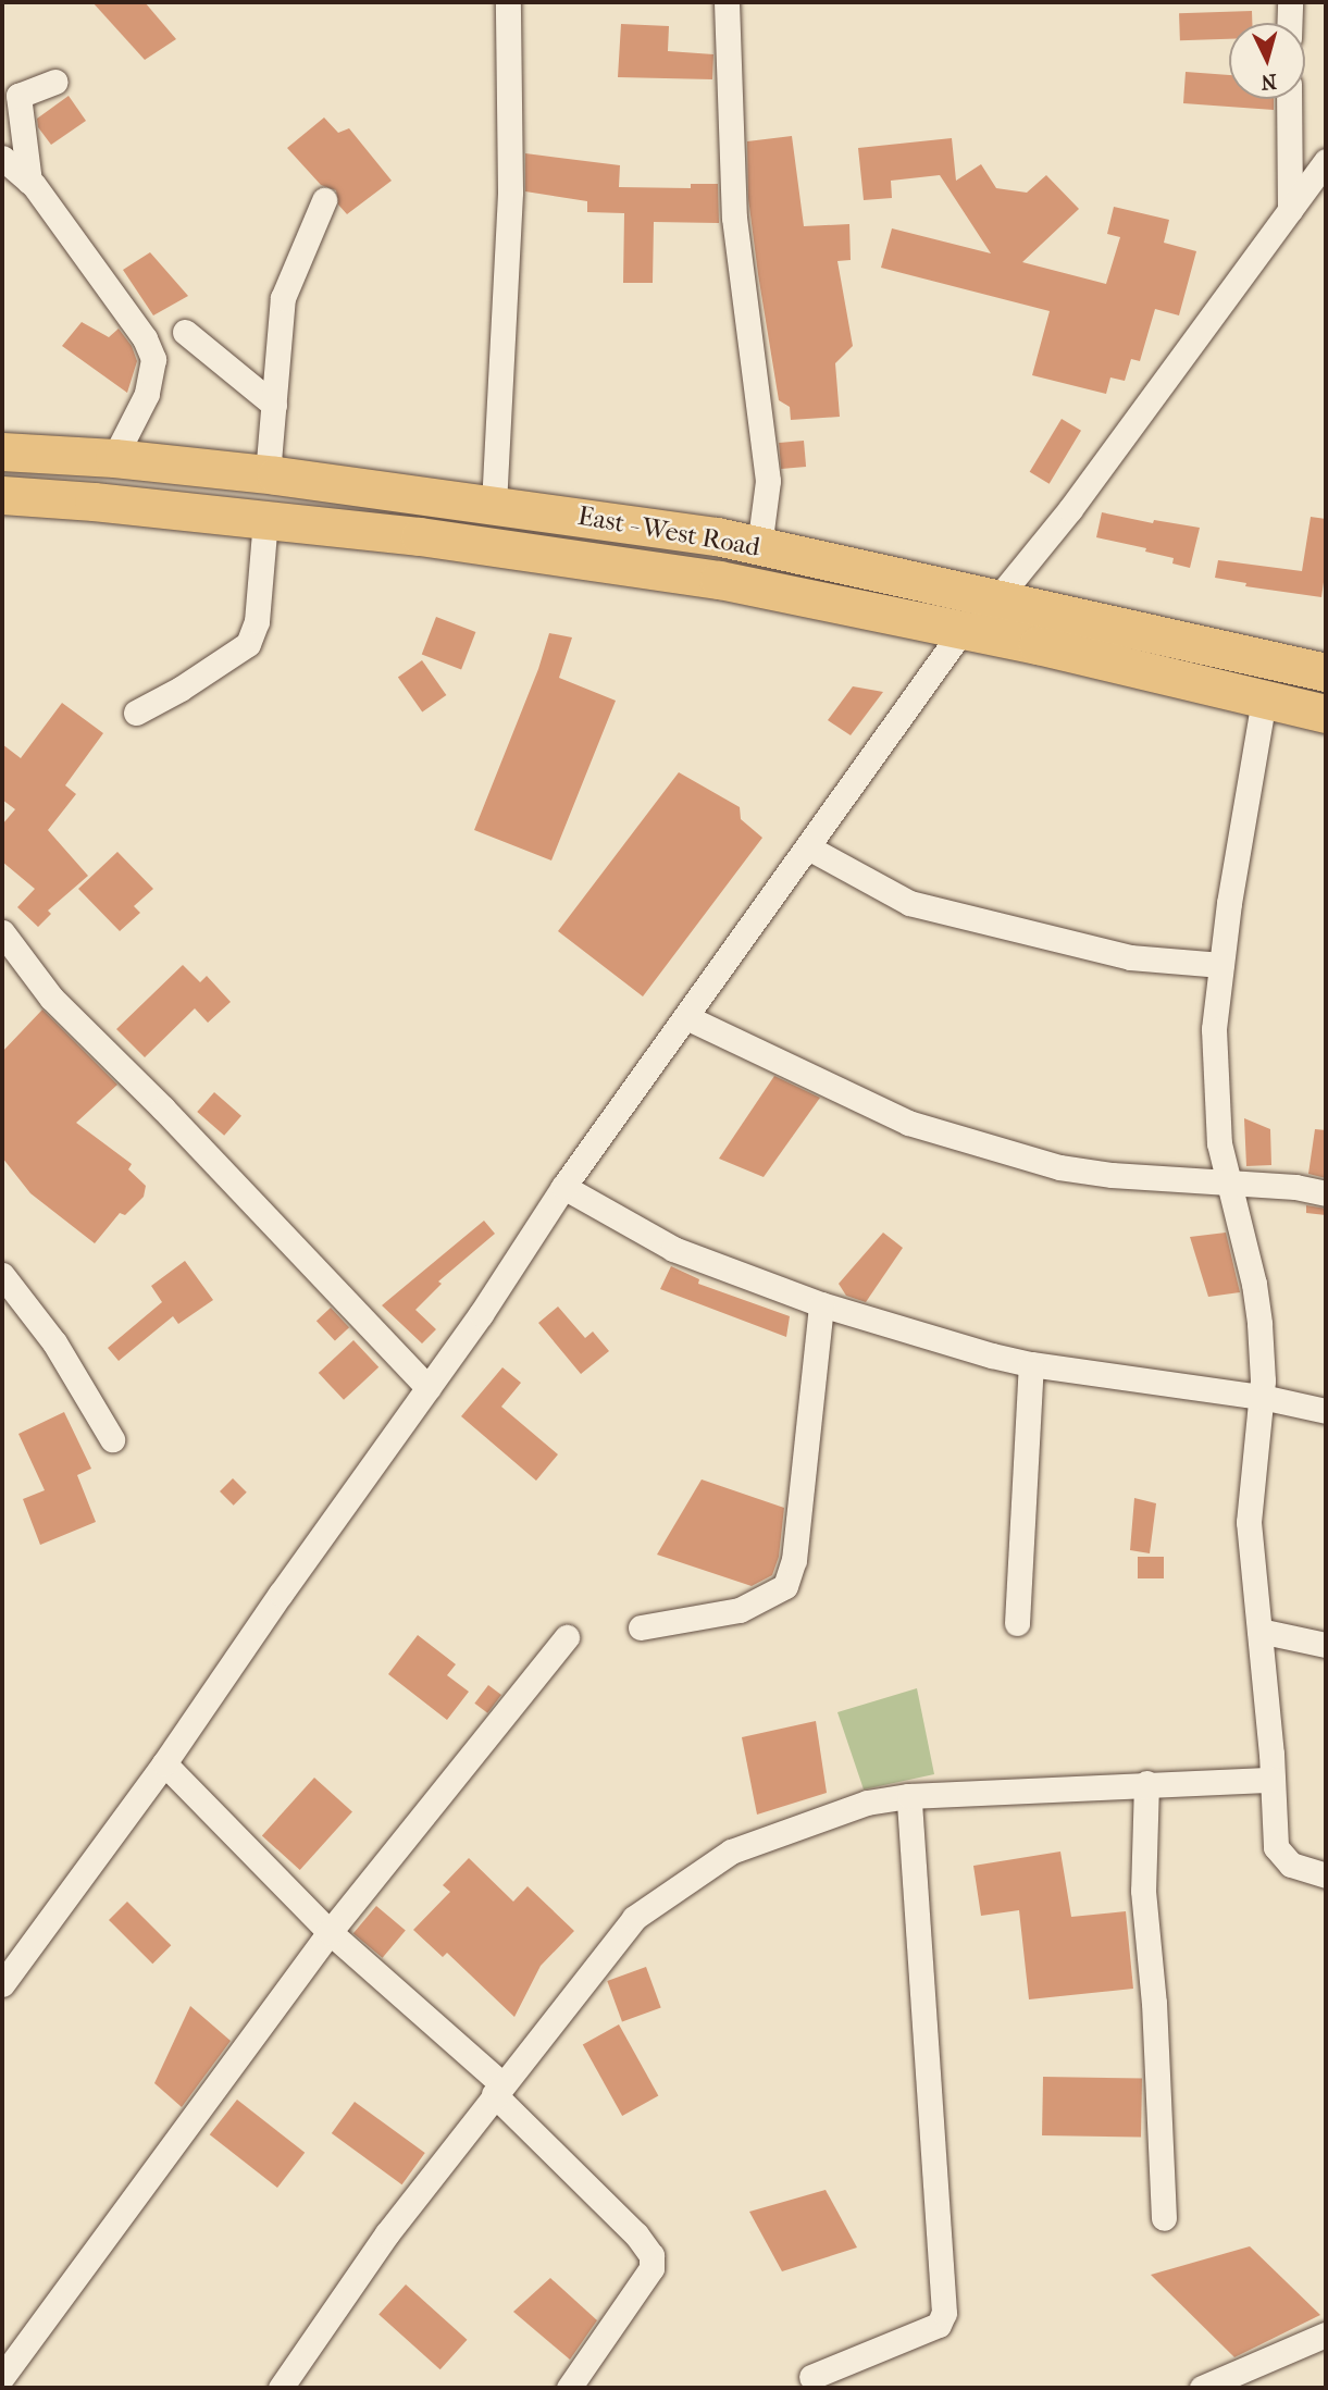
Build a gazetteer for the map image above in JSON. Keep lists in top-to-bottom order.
{
  "streets": {
    "main road": ["East - West Road"]
  },
  "north": "bottom"
}
